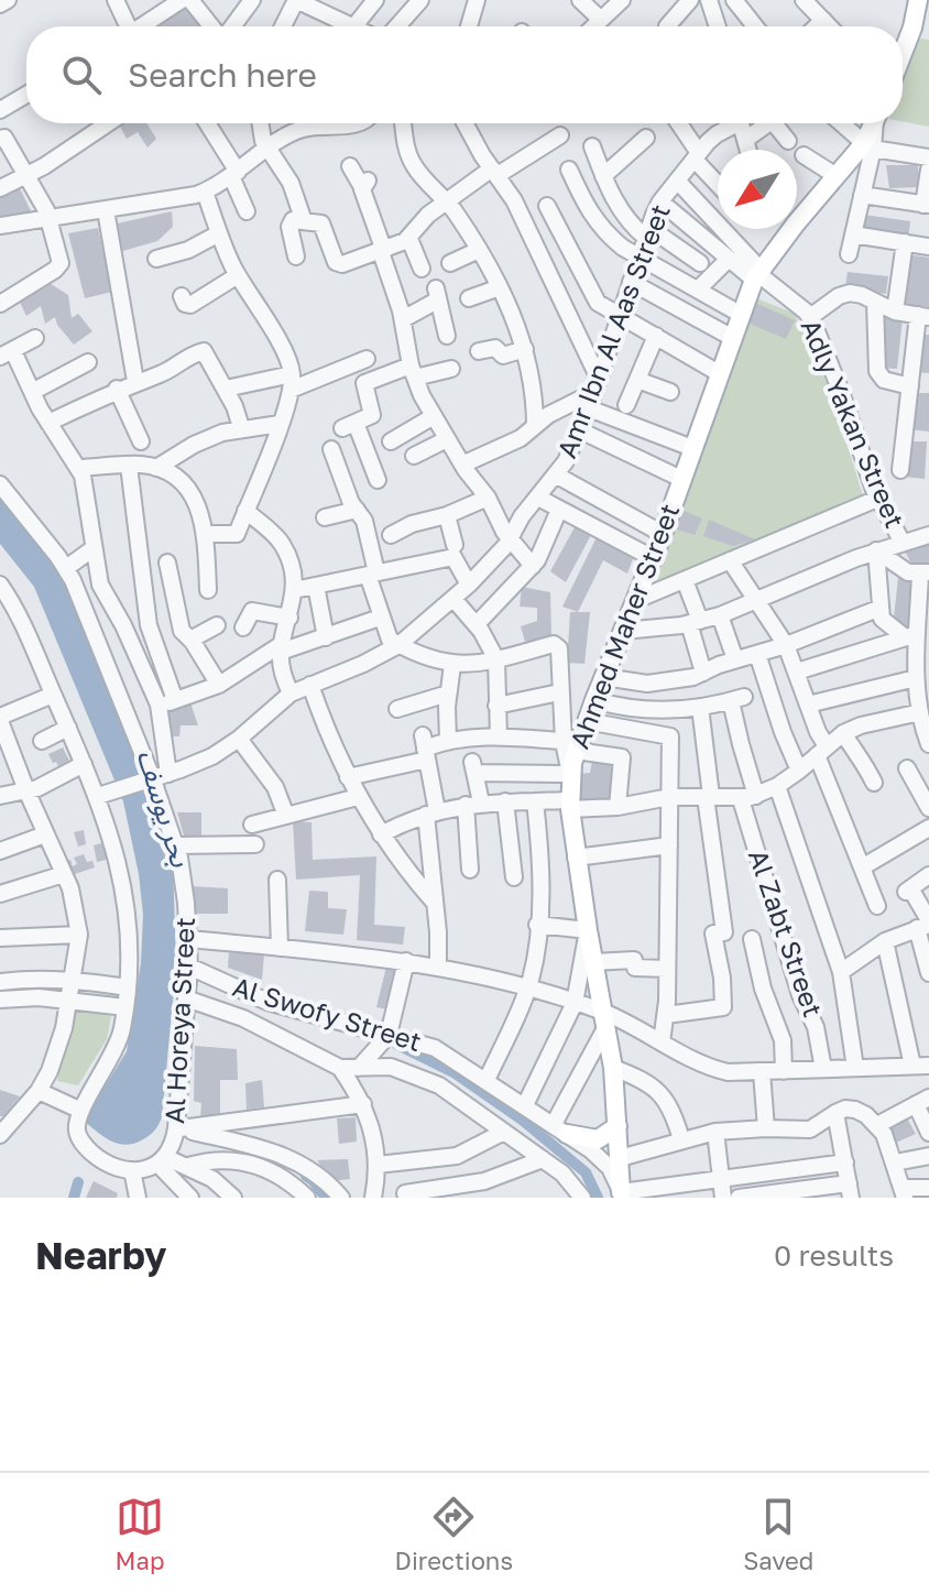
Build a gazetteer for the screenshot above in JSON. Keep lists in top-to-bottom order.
{
  "streets": {
    "main road": ["Ahmed Maher Street"],
    "street": [
      "Amr Ibn Al Aas Street",
      "Adly Yakan Street",
      "Al Zabt Street",
      "Al Swofy Street",
      "Al Horeya Street"
    ]
  },
  "crossings": [
    ["Amr Ibn Al Aas Street", "Al Horeya Street"],
    ["Adly Yakan Street", "Ahmed Maher Street"],
    ["Ahmed Maher Street", "Al Swofy Street"],
    ["Al Swofy Street", "Al Horeya Street"]
  ],
  "water": ["بحر يوسف"],
  "north": "bottom left",
  "page": {
    "search": "Search here",
    "heading": ["Nearby", "0 results"],
    "nav": ["Map", "Directions", "Saved"]
  }
}
